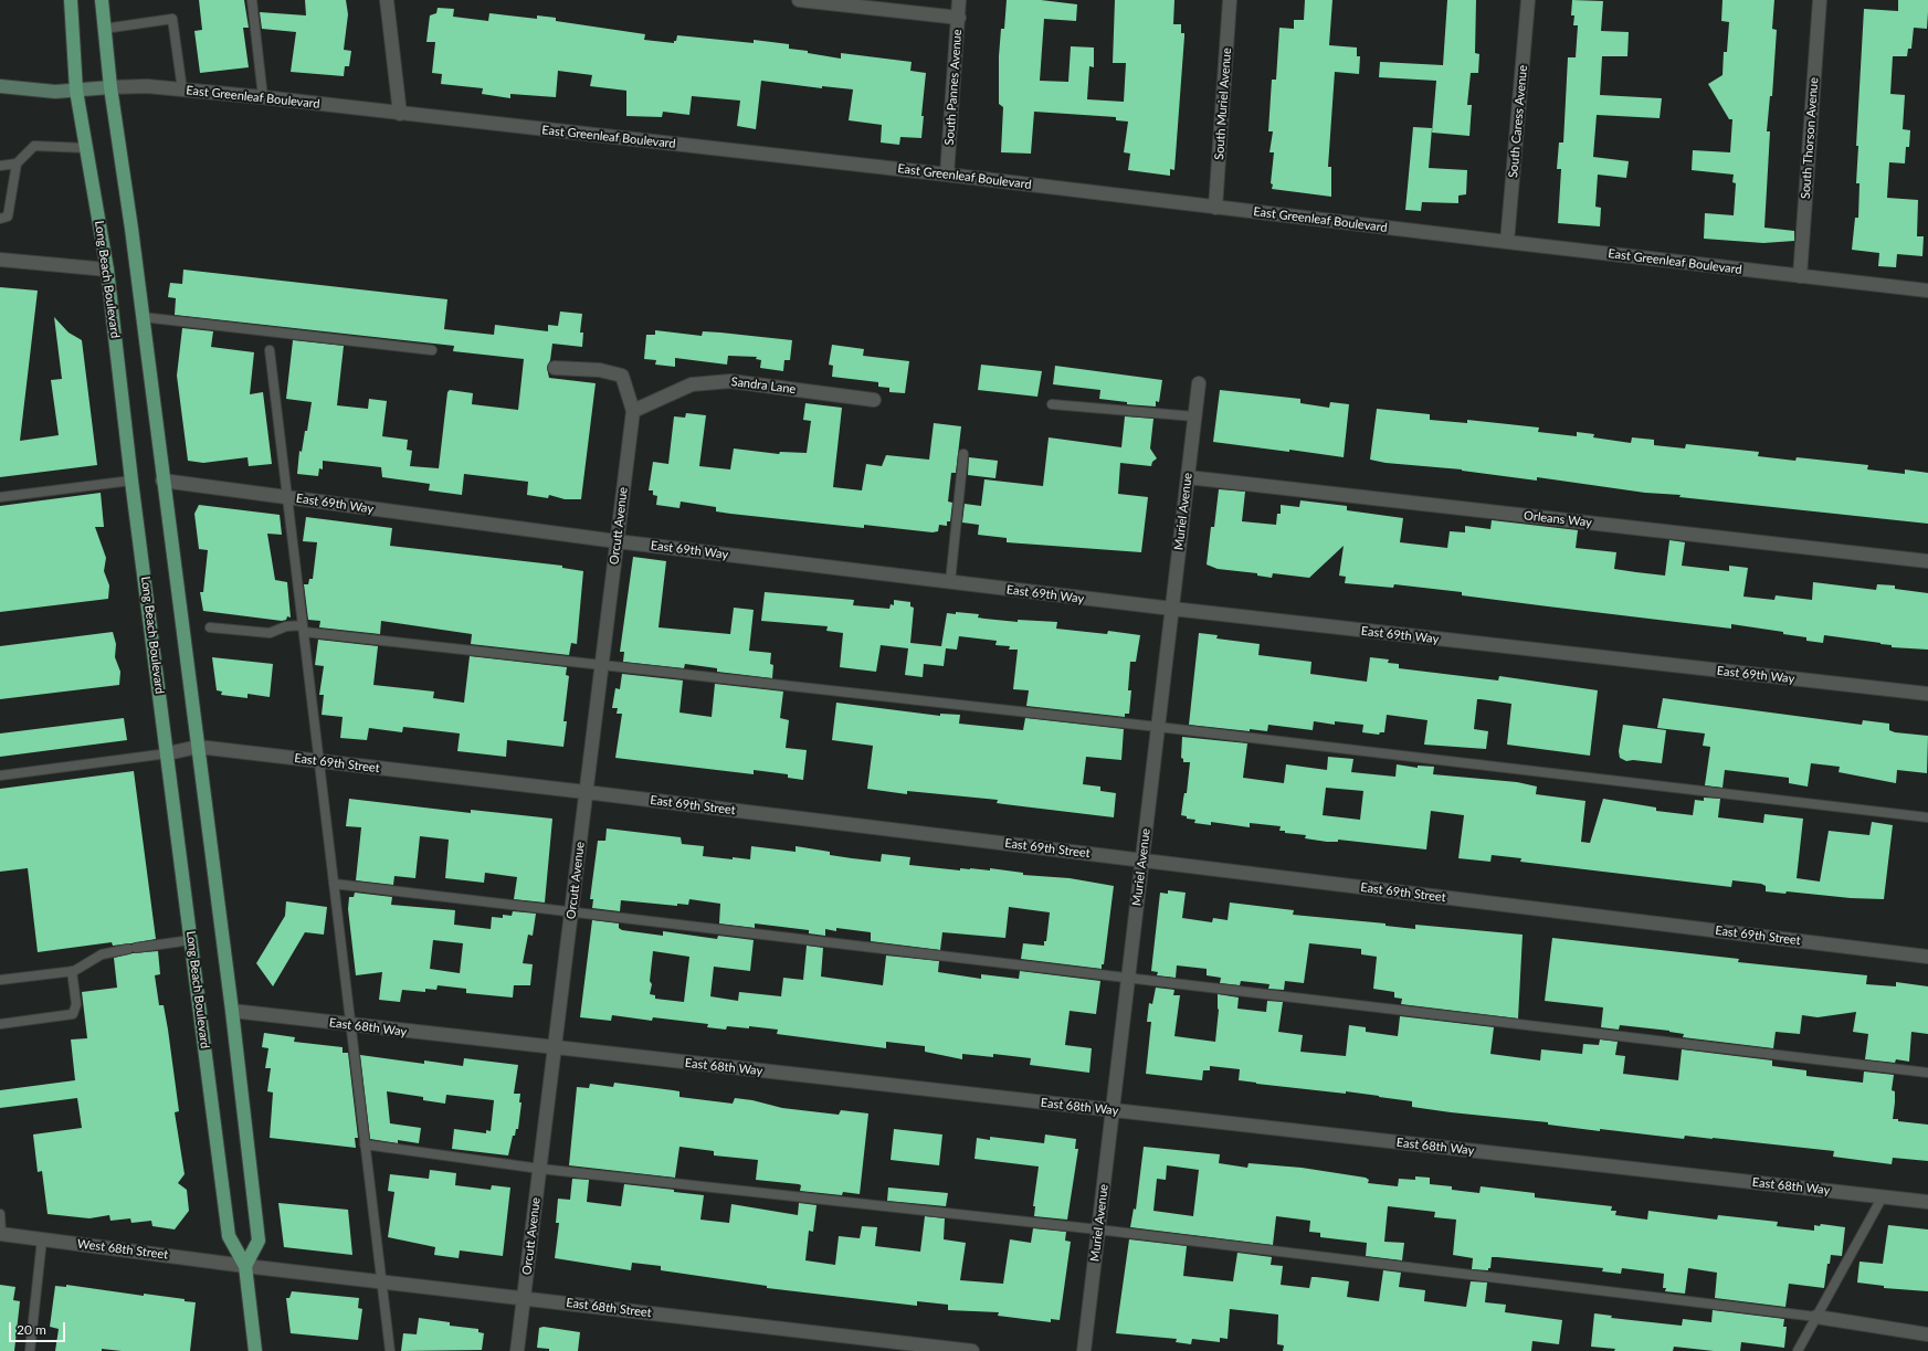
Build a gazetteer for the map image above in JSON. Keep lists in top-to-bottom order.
{
  "streets": {
    "main road": ["Long Beach Boulevard"],
    "street": [
      "South Pannes Avenue",
      "East Greenleaf Boulevard",
      "South Muriel Avenue",
      "South Caress Avenue",
      "South Thorson Avenue",
      "Sandra Lane",
      "East 69th Way",
      "Muriel Avenue",
      "Orleans Way",
      "Orcutt Avenue",
      "East 69th Street",
      "East 68th Way",
      "West 68th Street",
      "East 68th Street"
    ]
  },
  "crossings": [
    ["South Pannes Avenue", "East Greenleaf Boulevard"],
    ["East Greenleaf Boulevard", "South Muriel Avenue"],
    ["East Greenleaf Boulevard", "South Caress Avenue"],
    ["East Greenleaf Boulevard", "South Thorson Avenue"],
    ["East Greenleaf Boulevard", "Long Beach Boulevard"],
    ["Long Beach Boulevard", "East 69th Street"],
    ["Long Beach Boulevard", "West 68th Street"],
    ["Long Beach Boulevard", "East 68th Street"],
    ["Sandra Lane", "Orcutt Avenue"],
    ["East 69th Way", "Muriel Avenue"],
    ["East 69th Way", "Orcutt Avenue"],
    ["Muriel Avenue", "Orleans Way"],
    ["Muriel Avenue", "East 69th Street"],
    ["Muriel Avenue", "East 68th Way"],
    ["Orcutt Avenue", "East 69th Street"],
    ["Orcutt Avenue", "East 68th Way"],
    ["Orcutt Avenue", "East 68th Street"],
    ["West 68th Street", "East 68th Street"]
  ],
  "scale_bar": "20 m"
}
